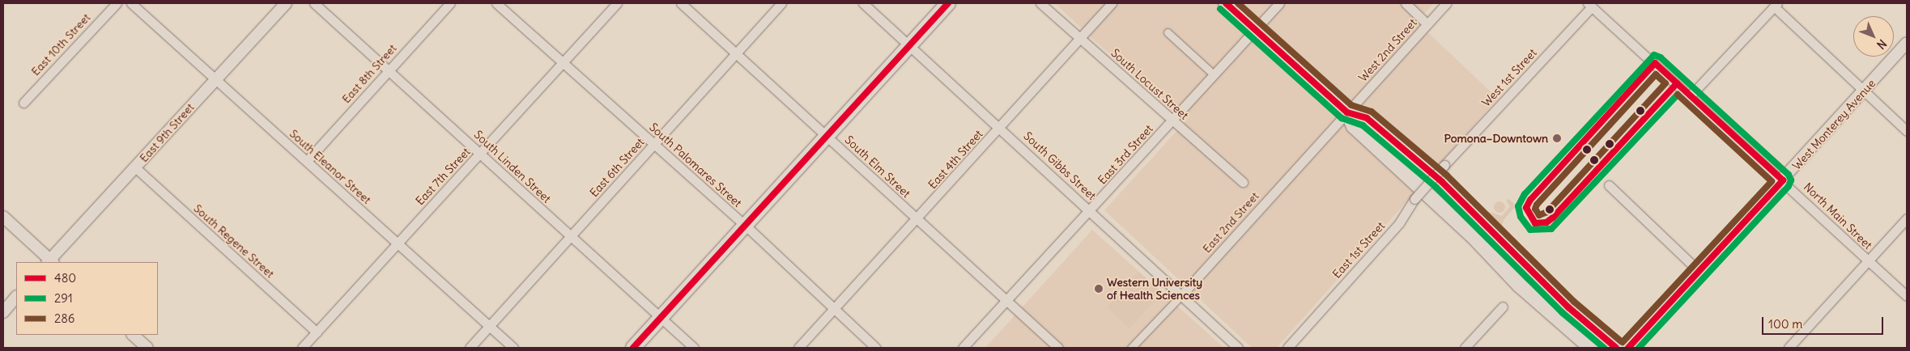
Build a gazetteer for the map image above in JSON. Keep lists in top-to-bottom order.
{
  "streets": {
    "street": [
      "East 10th Street",
      "West 2nd Street",
      "East 8th Street",
      "West 1st Street",
      "South Locust Street",
      "West Monterey Avenue",
      "East 9th Street",
      "East 3rd Street",
      "East 4th Street",
      "South Palomares Street",
      "South Gibbs Street",
      "South Eleanor Street",
      "South Linden Street",
      "South Elm Street",
      "East 6th Street",
      "East 7th Street",
      "North Main Street",
      "East 2nd Street",
      "South Regene Street",
      "East 1st Street"
    ]
  },
  "crossings": [
    ["West 2nd Street", "East 2nd Street"],
    ["East 8th Street", "South Eleanor Street"],
    ["East 8th Street", "South Linden Street"],
    ["West 1st Street", "North Main Street"],
    ["West 1st Street", "East 1st Street"],
    ["South Locust Street", "East 3rd Street"],
    ["South Locust Street", "East 4th Street"],
    ["West Monterey Avenue", "North Main Street"],
    ["East 9th Street", "South Eleanor Street"],
    ["East 9th Street", "South Regene Street"],
    ["East 3rd Street", "South Gibbs Street"],
    ["East 3rd Street", "South Elm Street"],
    ["East 4th Street", "South Palomares Street"],
    ["East 4th Street", "South Gibbs Street"],
    ["East 4th Street", "South Elm Street"],
    ["South Palomares Street", "East 6th Street"],
    ["South Palomares Street", "East 7th Street"],
    ["South Gibbs Street", "East 2nd Street"],
    ["South Eleanor Street", "East 6th Street"],
    ["South Eleanor Street", "East 7th Street"],
    ["South Linden Street", "East 6th Street"],
    ["South Linden Street", "East 7th Street"],
    ["South Elm Street", "East 6th Street"],
    ["East 7th Street", "South Regene Street"]
  ],
  "places": ["Pomona–Downtown", "Western University of Health Sciences"],
  "lines": ["transit line 480", "transit line 286", "transit line 291"],
  "legend": ["480", "291", "286"],
  "scale_bar": "100 m",
  "north": "bottom right"
}
